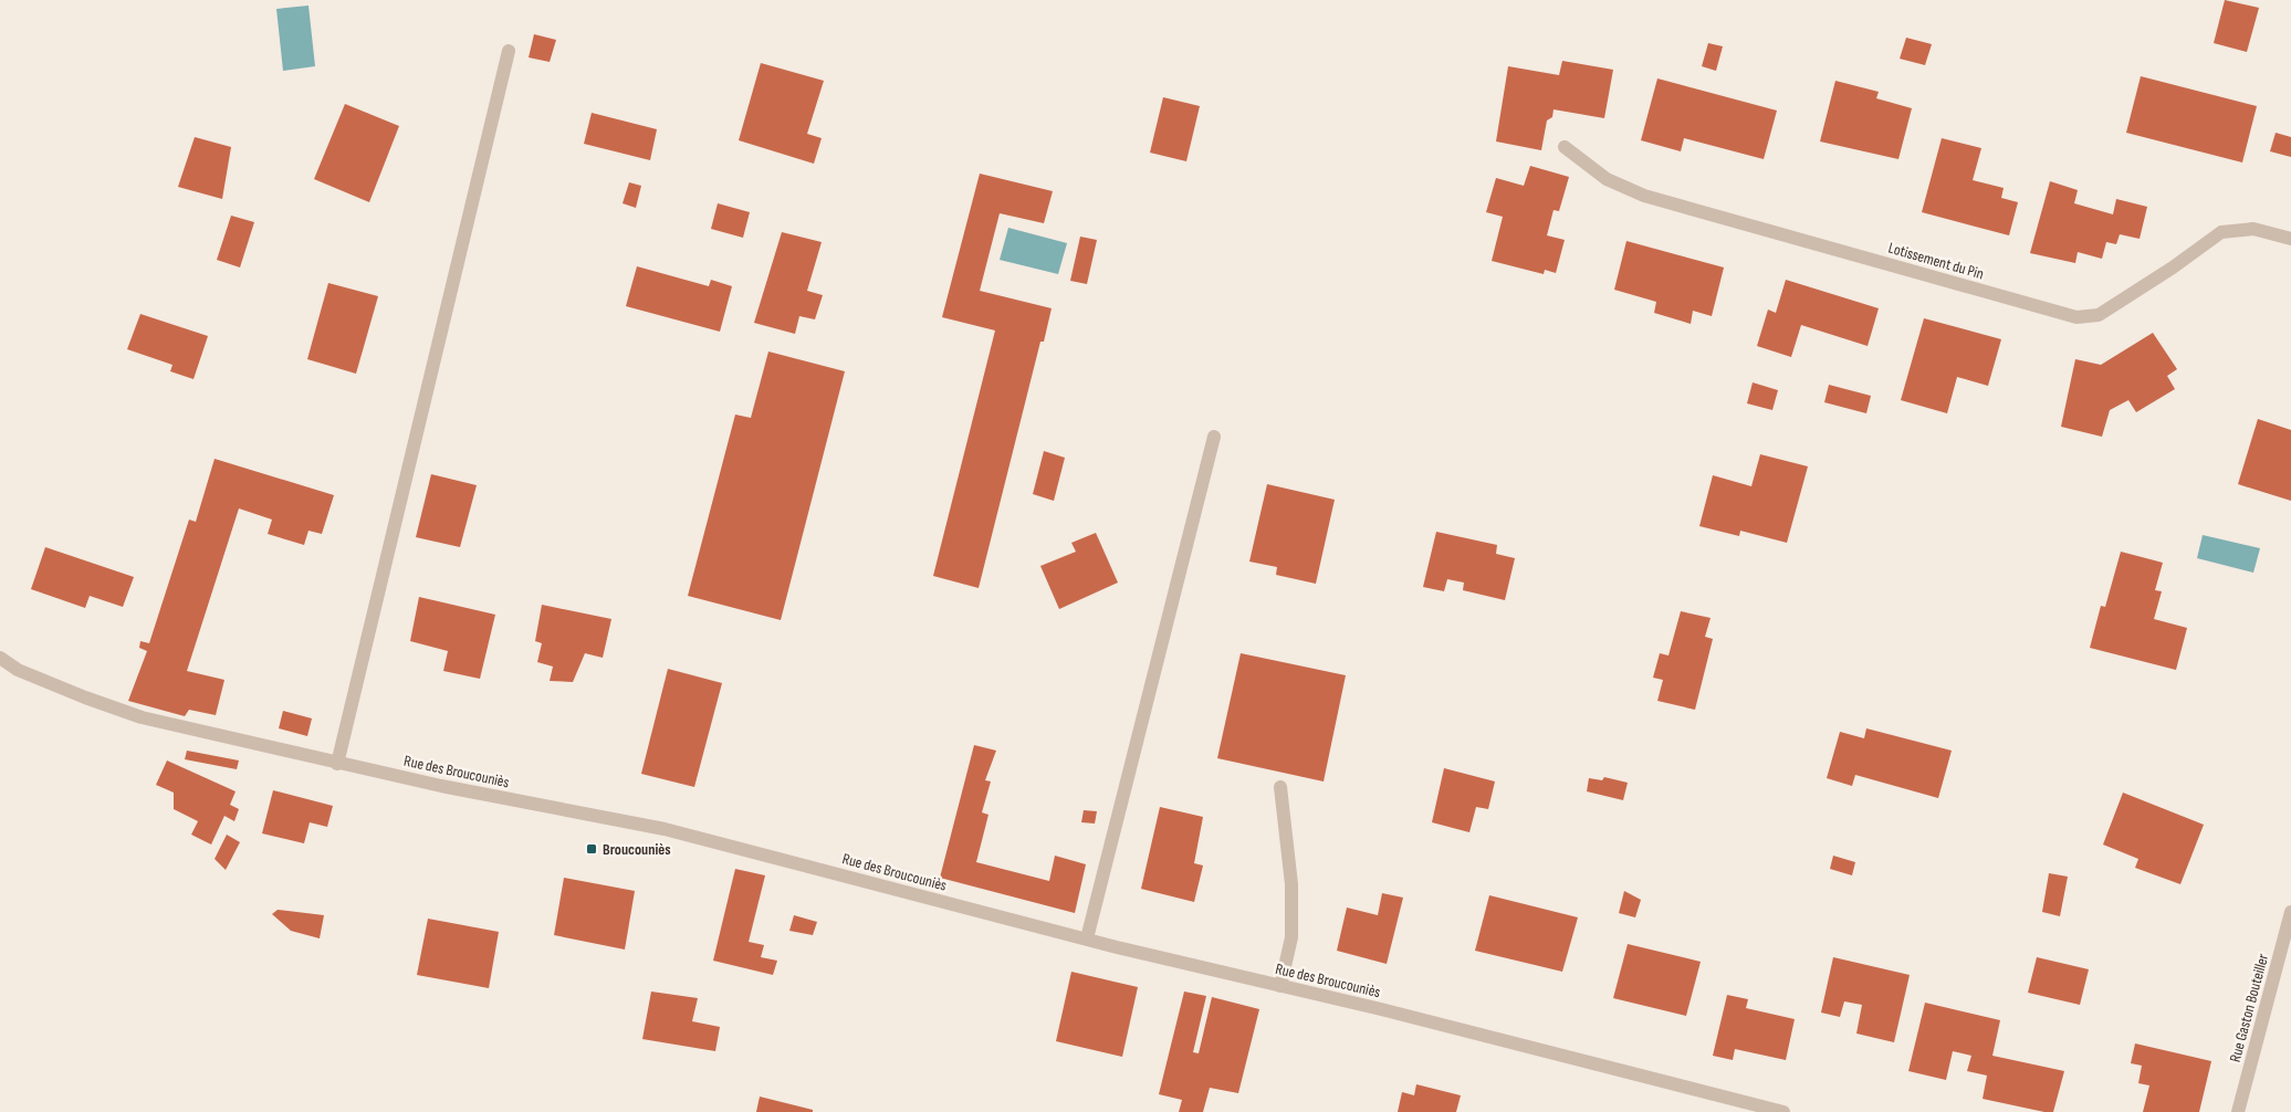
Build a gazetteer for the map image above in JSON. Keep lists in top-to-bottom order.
{
  "streets": {
    "street": ["Lotissement du Pin", "Rue des Broucouniès", "Rue Gaston Bouteiller"]
  },
  "places": {
    "transit": ["Broucouniès"]
  }
}
